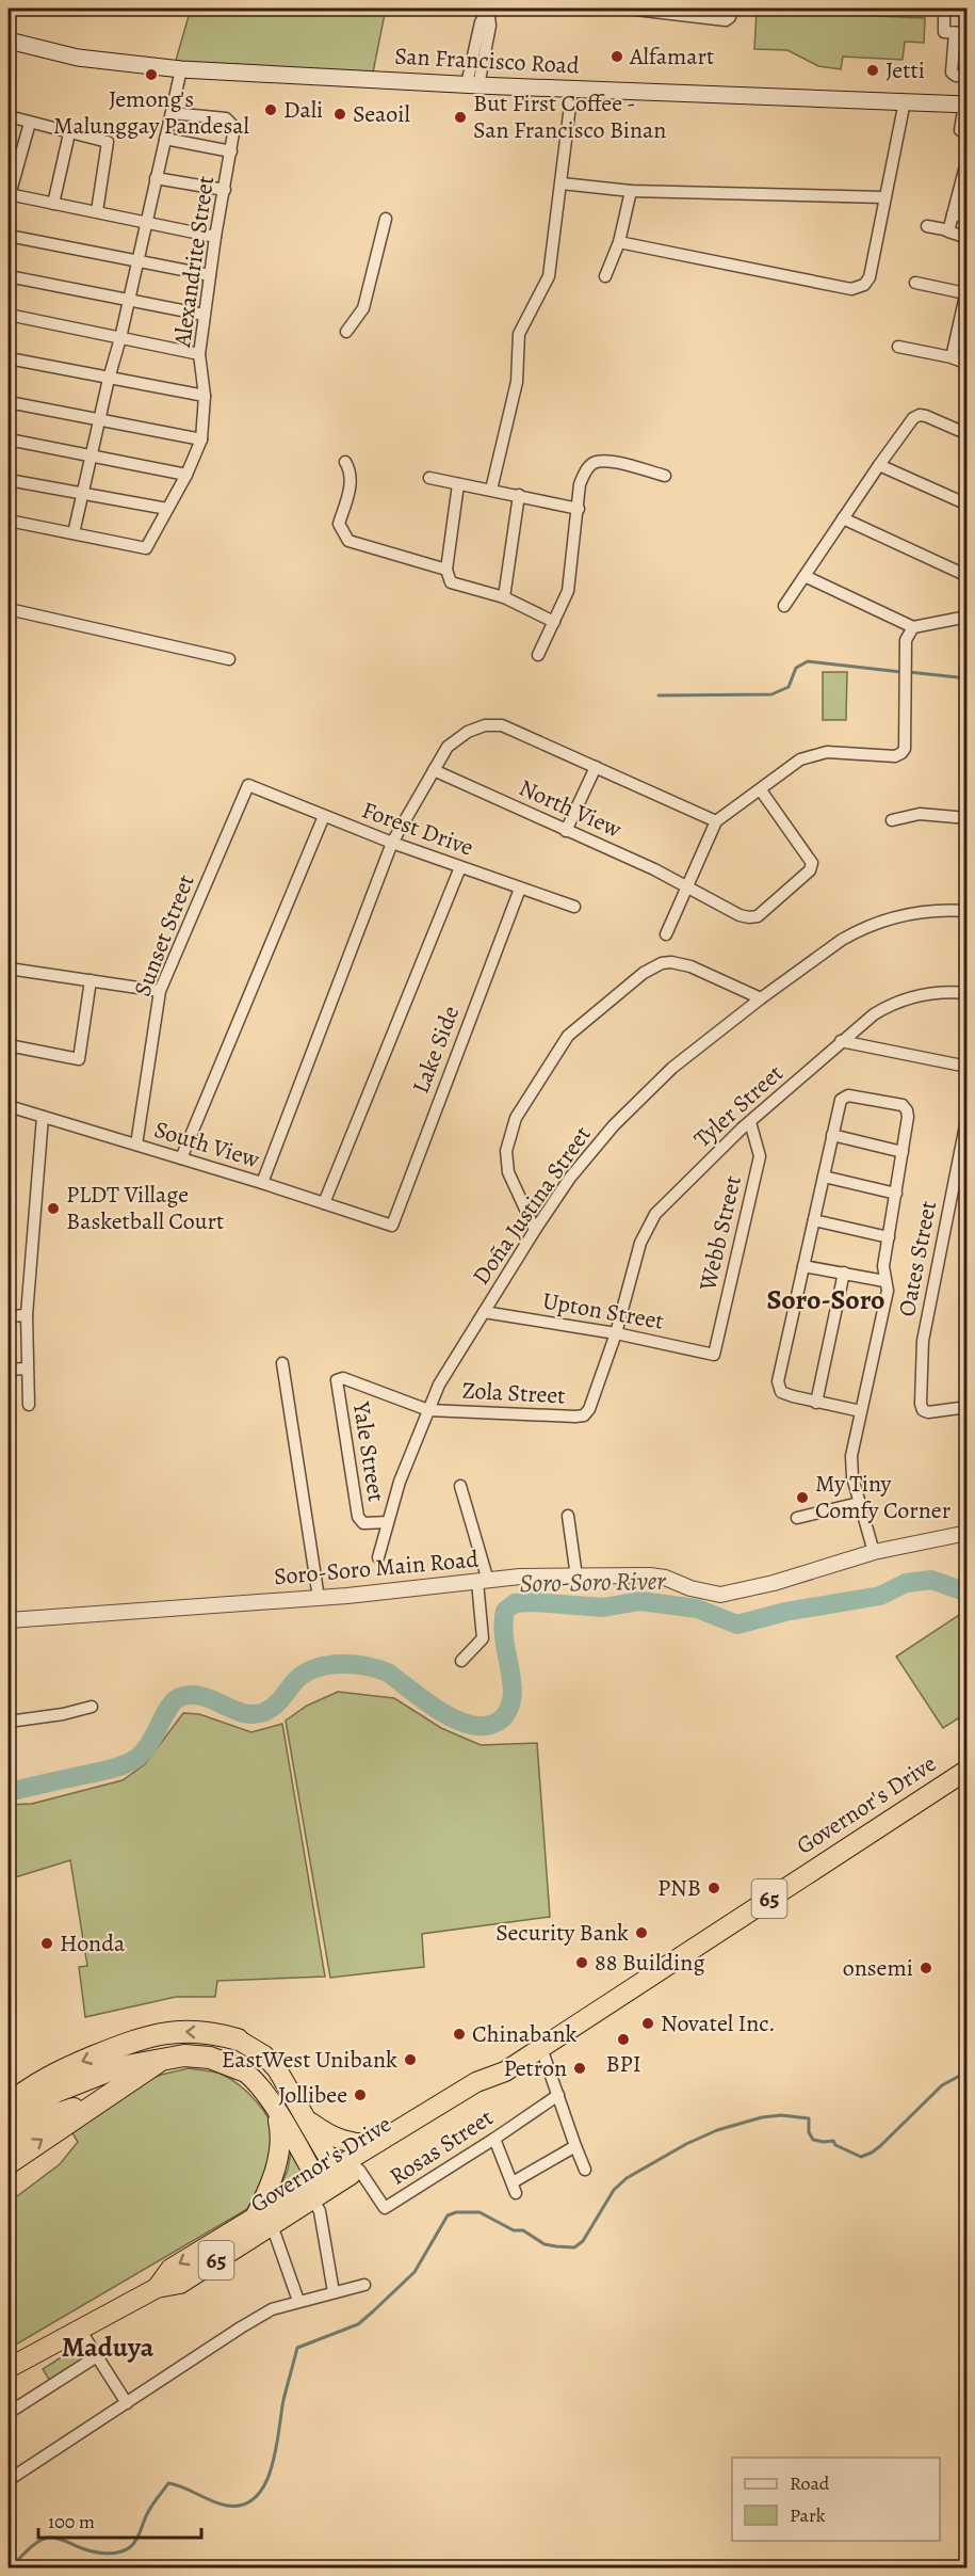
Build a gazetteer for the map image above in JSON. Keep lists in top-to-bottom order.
{
  "streets": {
    "highway": ["Governor's Drive", "65"],
    "main road": ["San Francisco Road"],
    "street": [
      "Alexandrite Street",
      "North View",
      "Forest Drive",
      "Sunset Street",
      "Lake Side",
      "Tyler Street",
      "South View",
      "Doña Justina Street",
      "Webb Street",
      "Oates Street",
      "Upton Street",
      "Zola Street",
      "Yale Street",
      "Soro-Soro Main Road",
      "Rosas Street"
    ]
  },
  "crossings": [
    ["Forest Drive", "Sunset Street"],
    ["Forest Drive", "Lake Side"],
    ["Sunset Street", "South View"],
    ["Lake Side", "South View"],
    ["Tyler Street", "Webb Street"],
    ["Tyler Street", "Upton Street"],
    ["Tyler Street", "Zola Street"],
    ["Doña Justina Street", "Upton Street"],
    ["Doña Justina Street", "Zola Street"],
    ["Doña Justina Street", "Yale Street"],
    ["Webb Street", "Upton Street"],
    ["Upton Street", "Zola Street"],
    ["Zola Street", "Yale Street"],
    ["Governor's Drive", "Rosas Street"]
  ],
  "districts": ["Soro-Soro", "Maduya"],
  "water": ["Soro-Soro River"],
  "places": [
    "Alfamart",
    "Jetti",
    "Jemong's Malunggay Pandesal",
    "Dali",
    "Seaoil",
    "But First Coffee - San Francisco Binan",
    "PLDT Village Basketball Court",
    "My Tiny Comfy Corner",
    "PNB",
    "Security Bank",
    "Honda",
    "88 Building",
    "onsemi",
    "Novatel Inc.",
    "Chinabank",
    "BPI",
    "EastWest Unibank",
    "Petron",
    "Jollibee"
  ],
  "legend": ["Road", "Park"],
  "scale_bar": "100 m"
}
